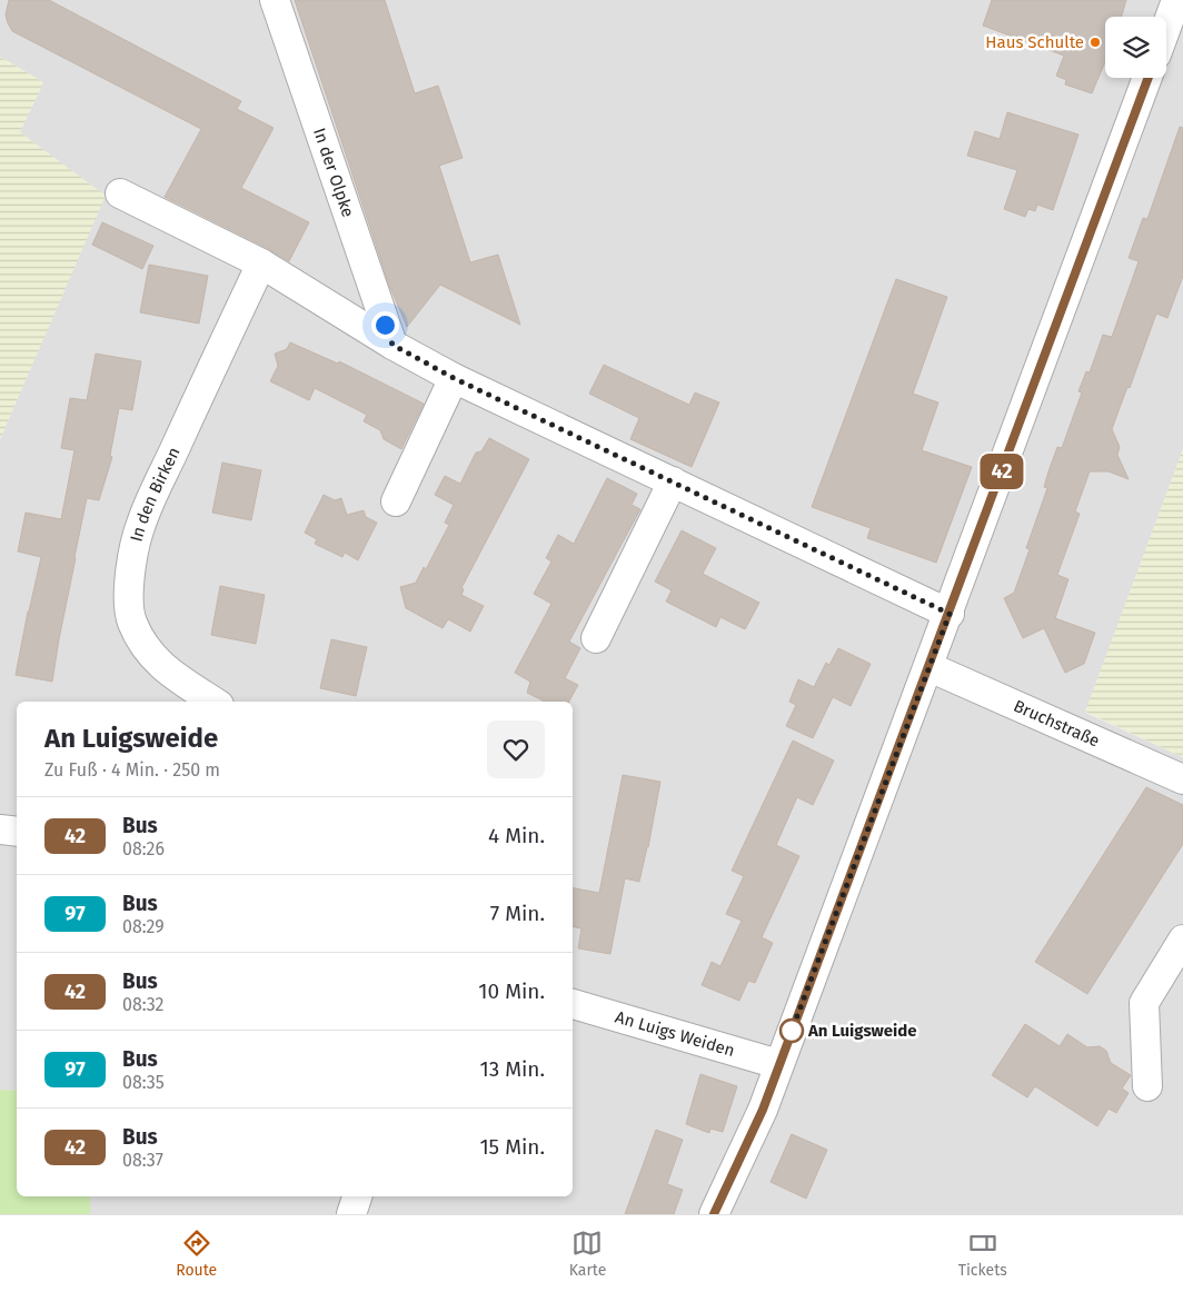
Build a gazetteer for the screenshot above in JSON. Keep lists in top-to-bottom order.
{
  "streets": {
    "street": [
      "In der Olpke",
      "In den Birken",
      "Bruchstraße",
      "An Luigs Weiden"
    ]
  },
  "places": ["Haus Schulte", "An Luigsweide"],
  "lines": ["bus line 42"],
  "page": {
    "on_map": "42",
    "heading": ["An Luigsweide", "Zu Fuß · 4 Min. · 250 m"],
    "list": [
      {
        "mark": "42",
        "name": "Bus",
        "note": "08:26",
        "value": "4 Min."
      },
      {
        "mark": "97",
        "name": "Bus",
        "note": "08:29",
        "value": "7 Min."
      },
      {
        "mark": "42",
        "name": "Bus",
        "note": "08:32",
        "value": "10 Min."
      },
      {
        "mark": "97",
        "name": "Bus",
        "note": "08:35",
        "value": "13 Min."
      },
      {
        "mark": "42",
        "name": "Bus",
        "note": "08:37",
        "value": "15 Min."
      }
    ],
    "tabs": ["Route", "Karte", "Tickets"]
  }
}
